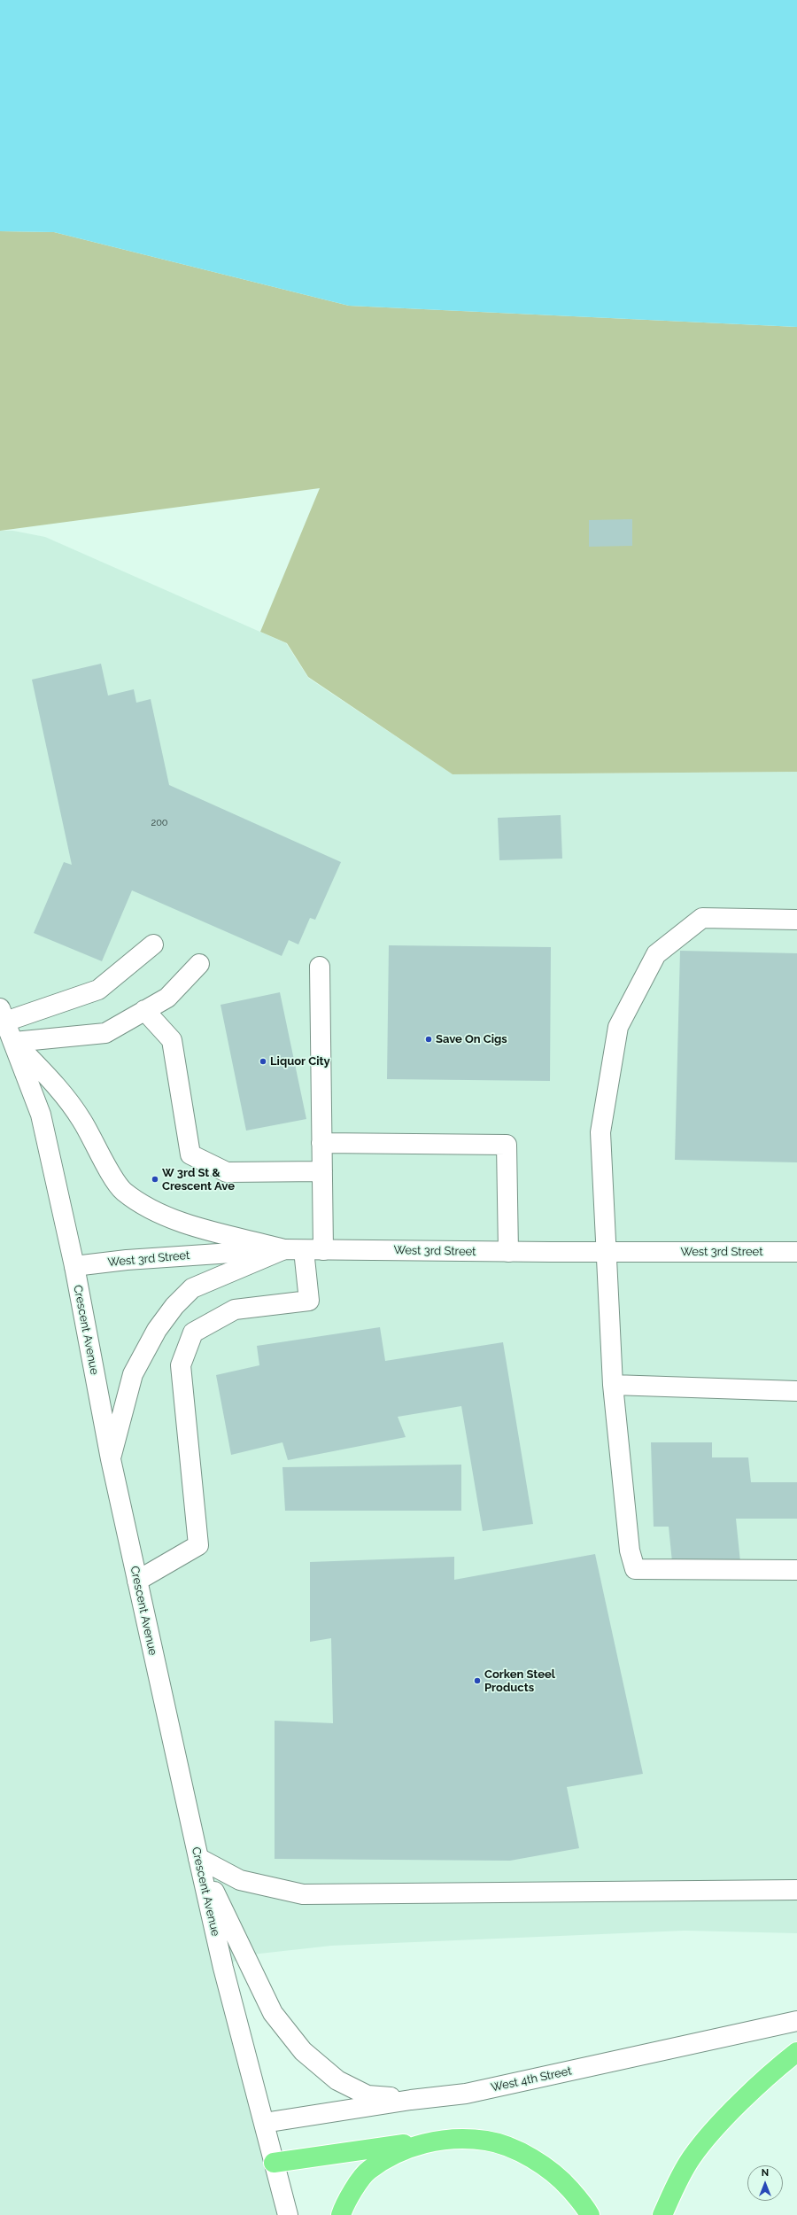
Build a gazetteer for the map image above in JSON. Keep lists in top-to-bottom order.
{
  "streets": {
    "main road": ["West 3rd Street", "Crescent Avenue", "West 4th Street"]
  },
  "crossings": [
    ["West 3rd Street", "Crescent Avenue"],
    ["Crescent Avenue", "West 4th Street"]
  ],
  "places": [
    "Save On Cigs",
    "Liquor City",
    "W 3rd St & Crescent Ave",
    "Corken Steel Products"
  ],
  "house_numbers": ["200"],
  "north": "top"
}
